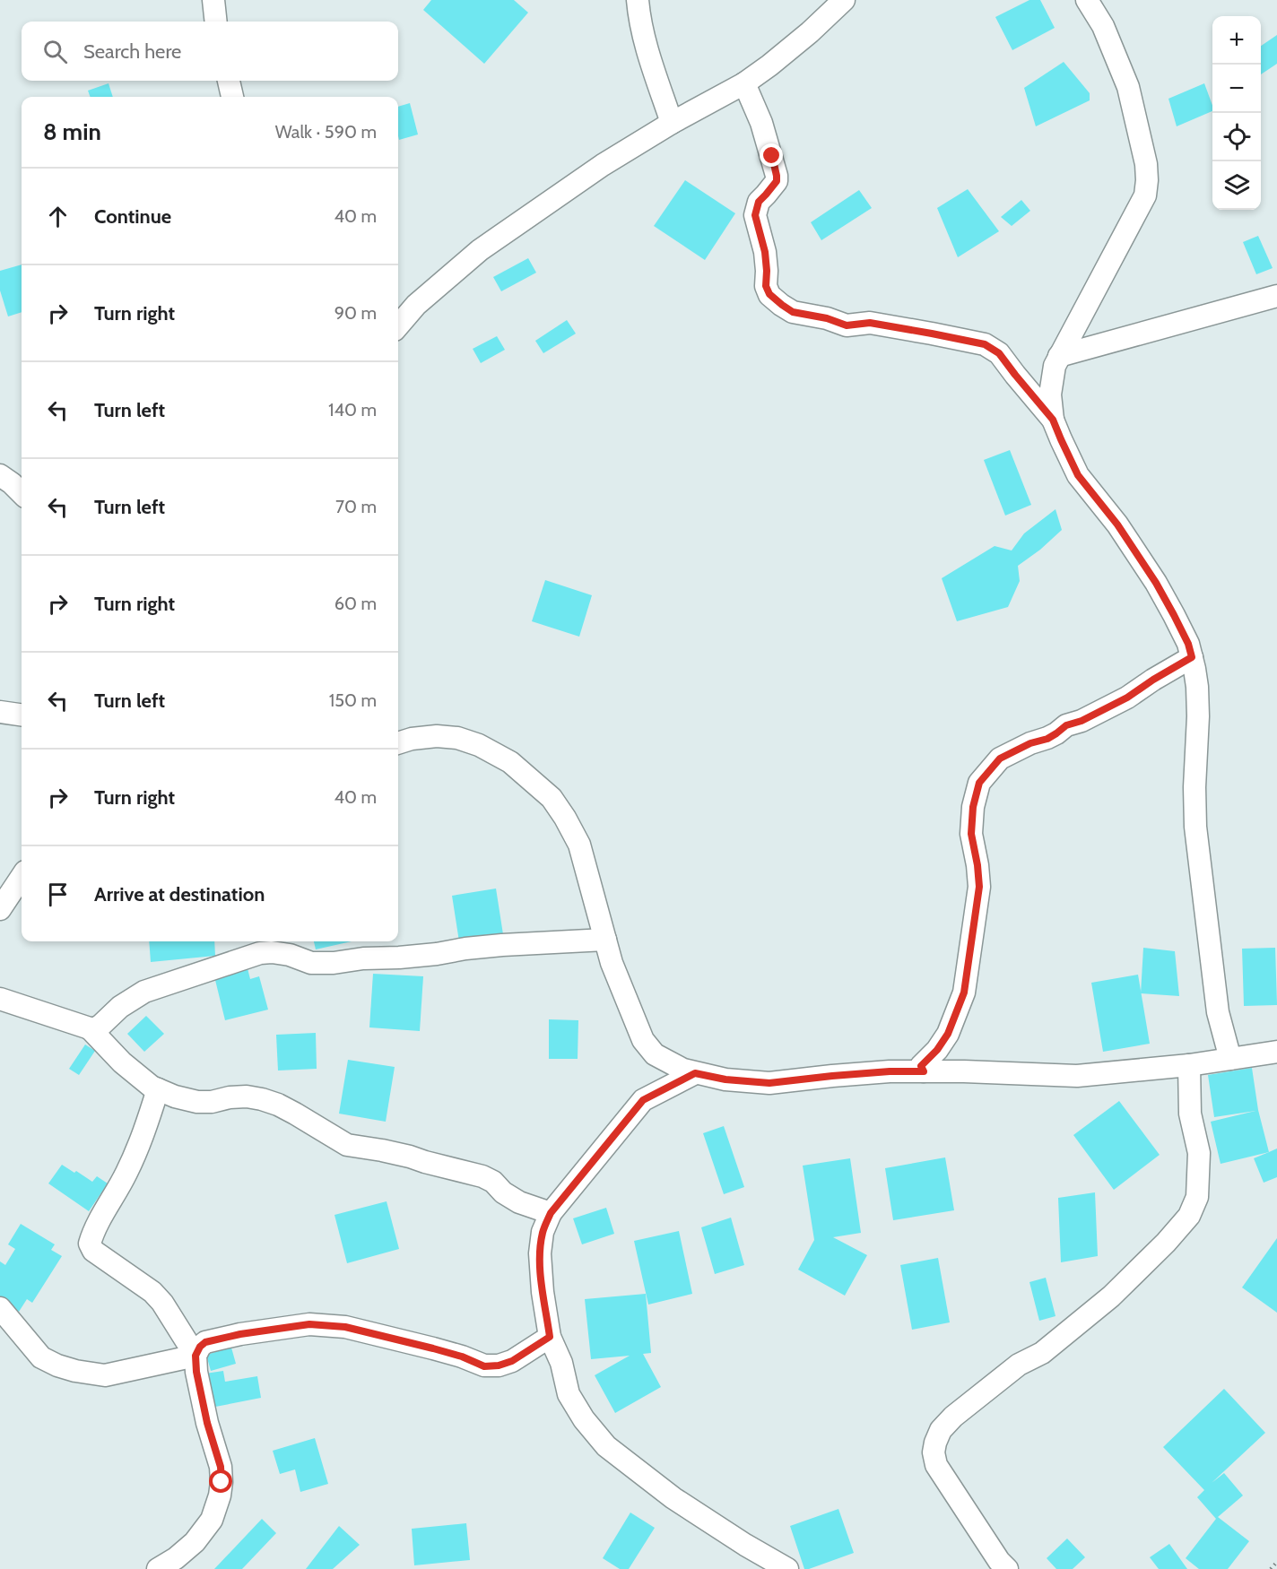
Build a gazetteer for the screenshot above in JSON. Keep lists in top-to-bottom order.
{
  "page": {
    "map_buttons": ["+", "−"],
    "search": "Search here",
    "heading": ["8 min", "Walk · 590 m"],
    "list": [
      ["Continue", "40 m"],
      ["Turn right", "90 m"],
      ["Turn left", "140 m"],
      ["Turn left", "70 m"],
      ["Turn right", "60 m"],
      ["Turn left", "150 m"],
      ["Turn right", "40 m"],
      "Arrive at destination"
    ]
  }
}
